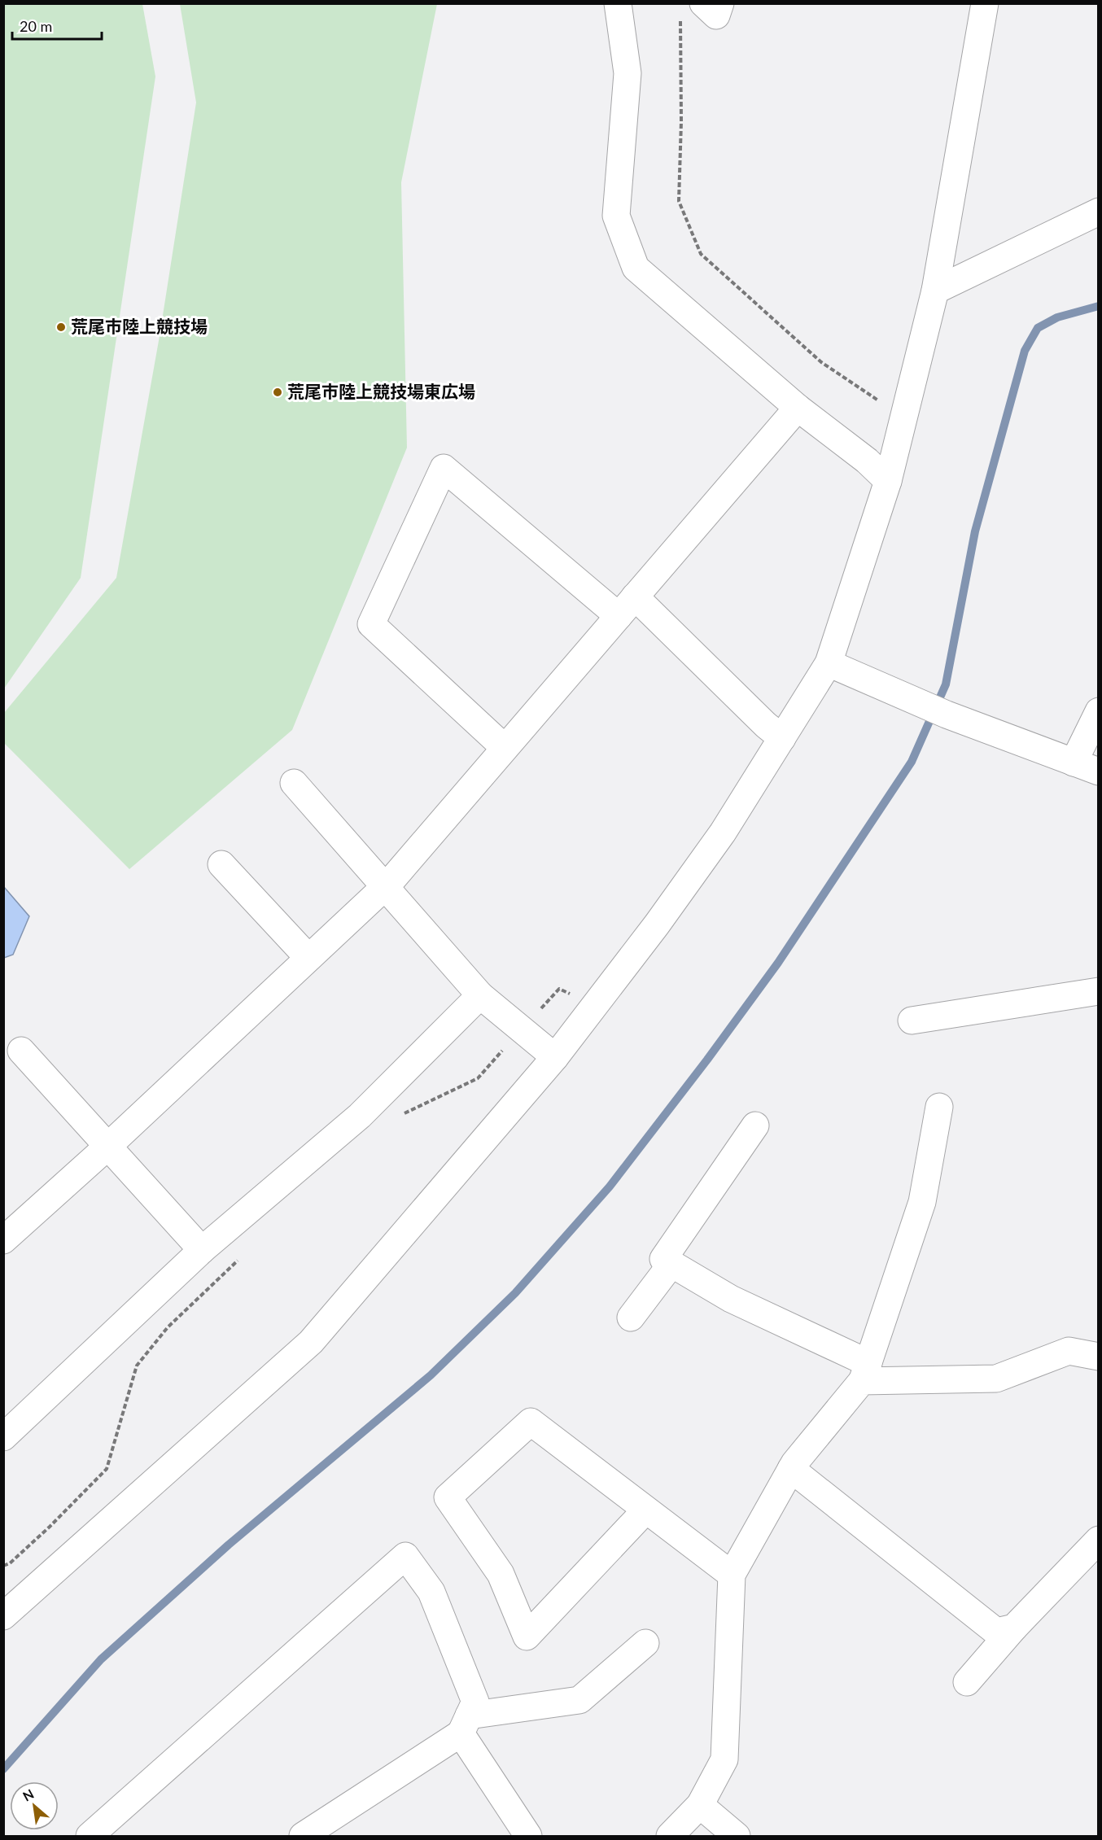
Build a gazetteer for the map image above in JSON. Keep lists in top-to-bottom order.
{
  "places": ["荒尾市陸上競技場", "荒尾市陸上競技場東広場"],
  "scale_bar": "20 m",
  "north": "top left"
}
